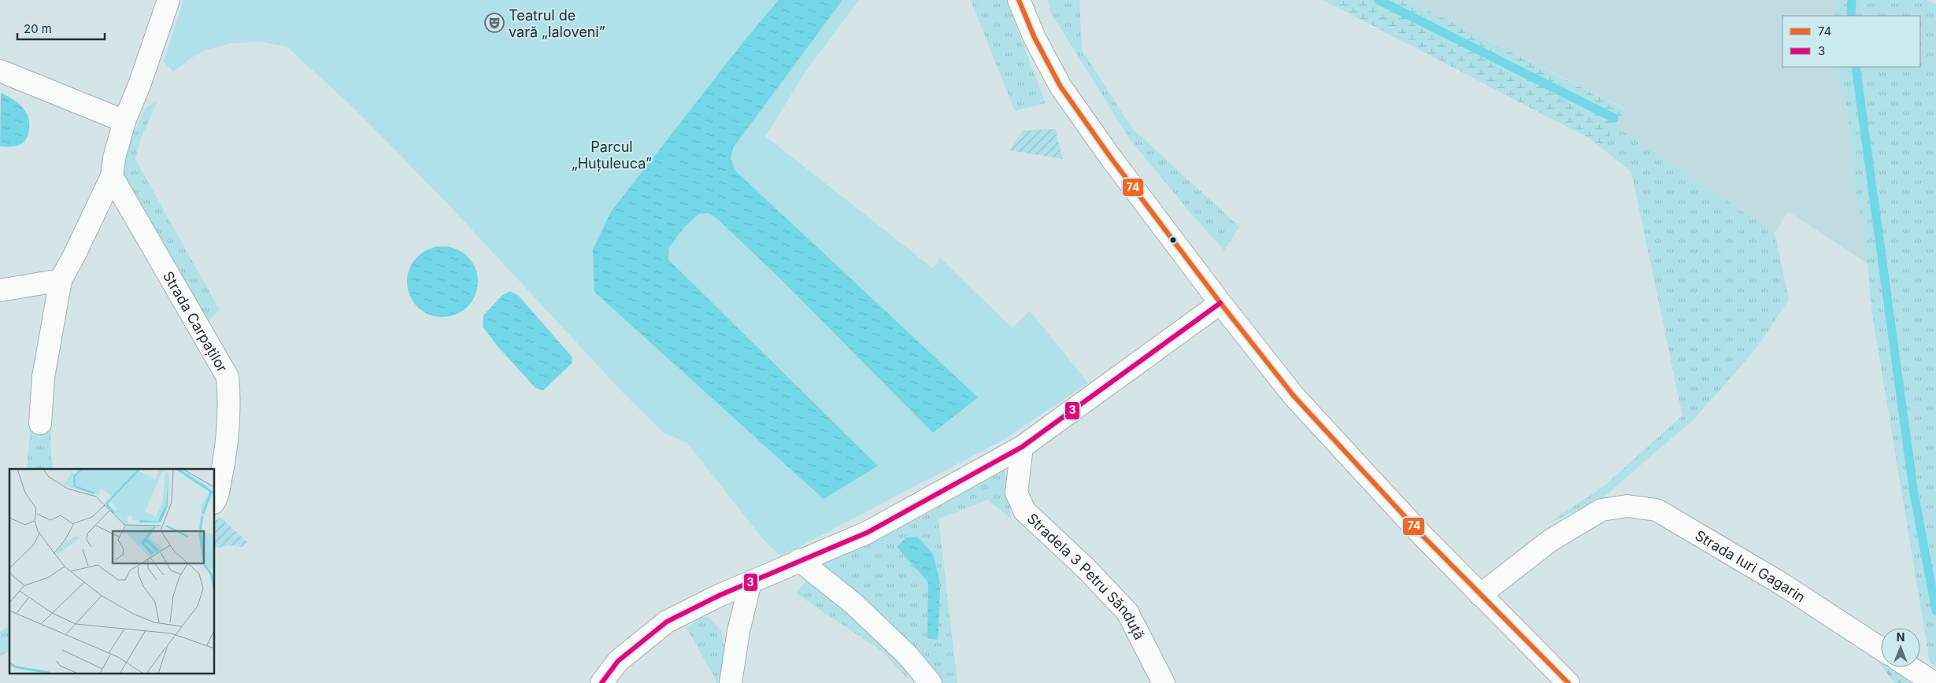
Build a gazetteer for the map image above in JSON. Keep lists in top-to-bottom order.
{
  "streets": {
    "street": ["Strada Carpaților", "Strada Iuri Gagarin", "Stradela 3 Petru Sănduță"]
  },
  "parks": ["Parcul „Huțuleuca”"],
  "places": {
    "theatre": ["Teatrul de vară „Ialoveni”"]
  },
  "lines": ["transit line 74", "transit line 3"],
  "legend": ["74", "3"],
  "scale_bar": "20 m",
  "north": "top"
}
